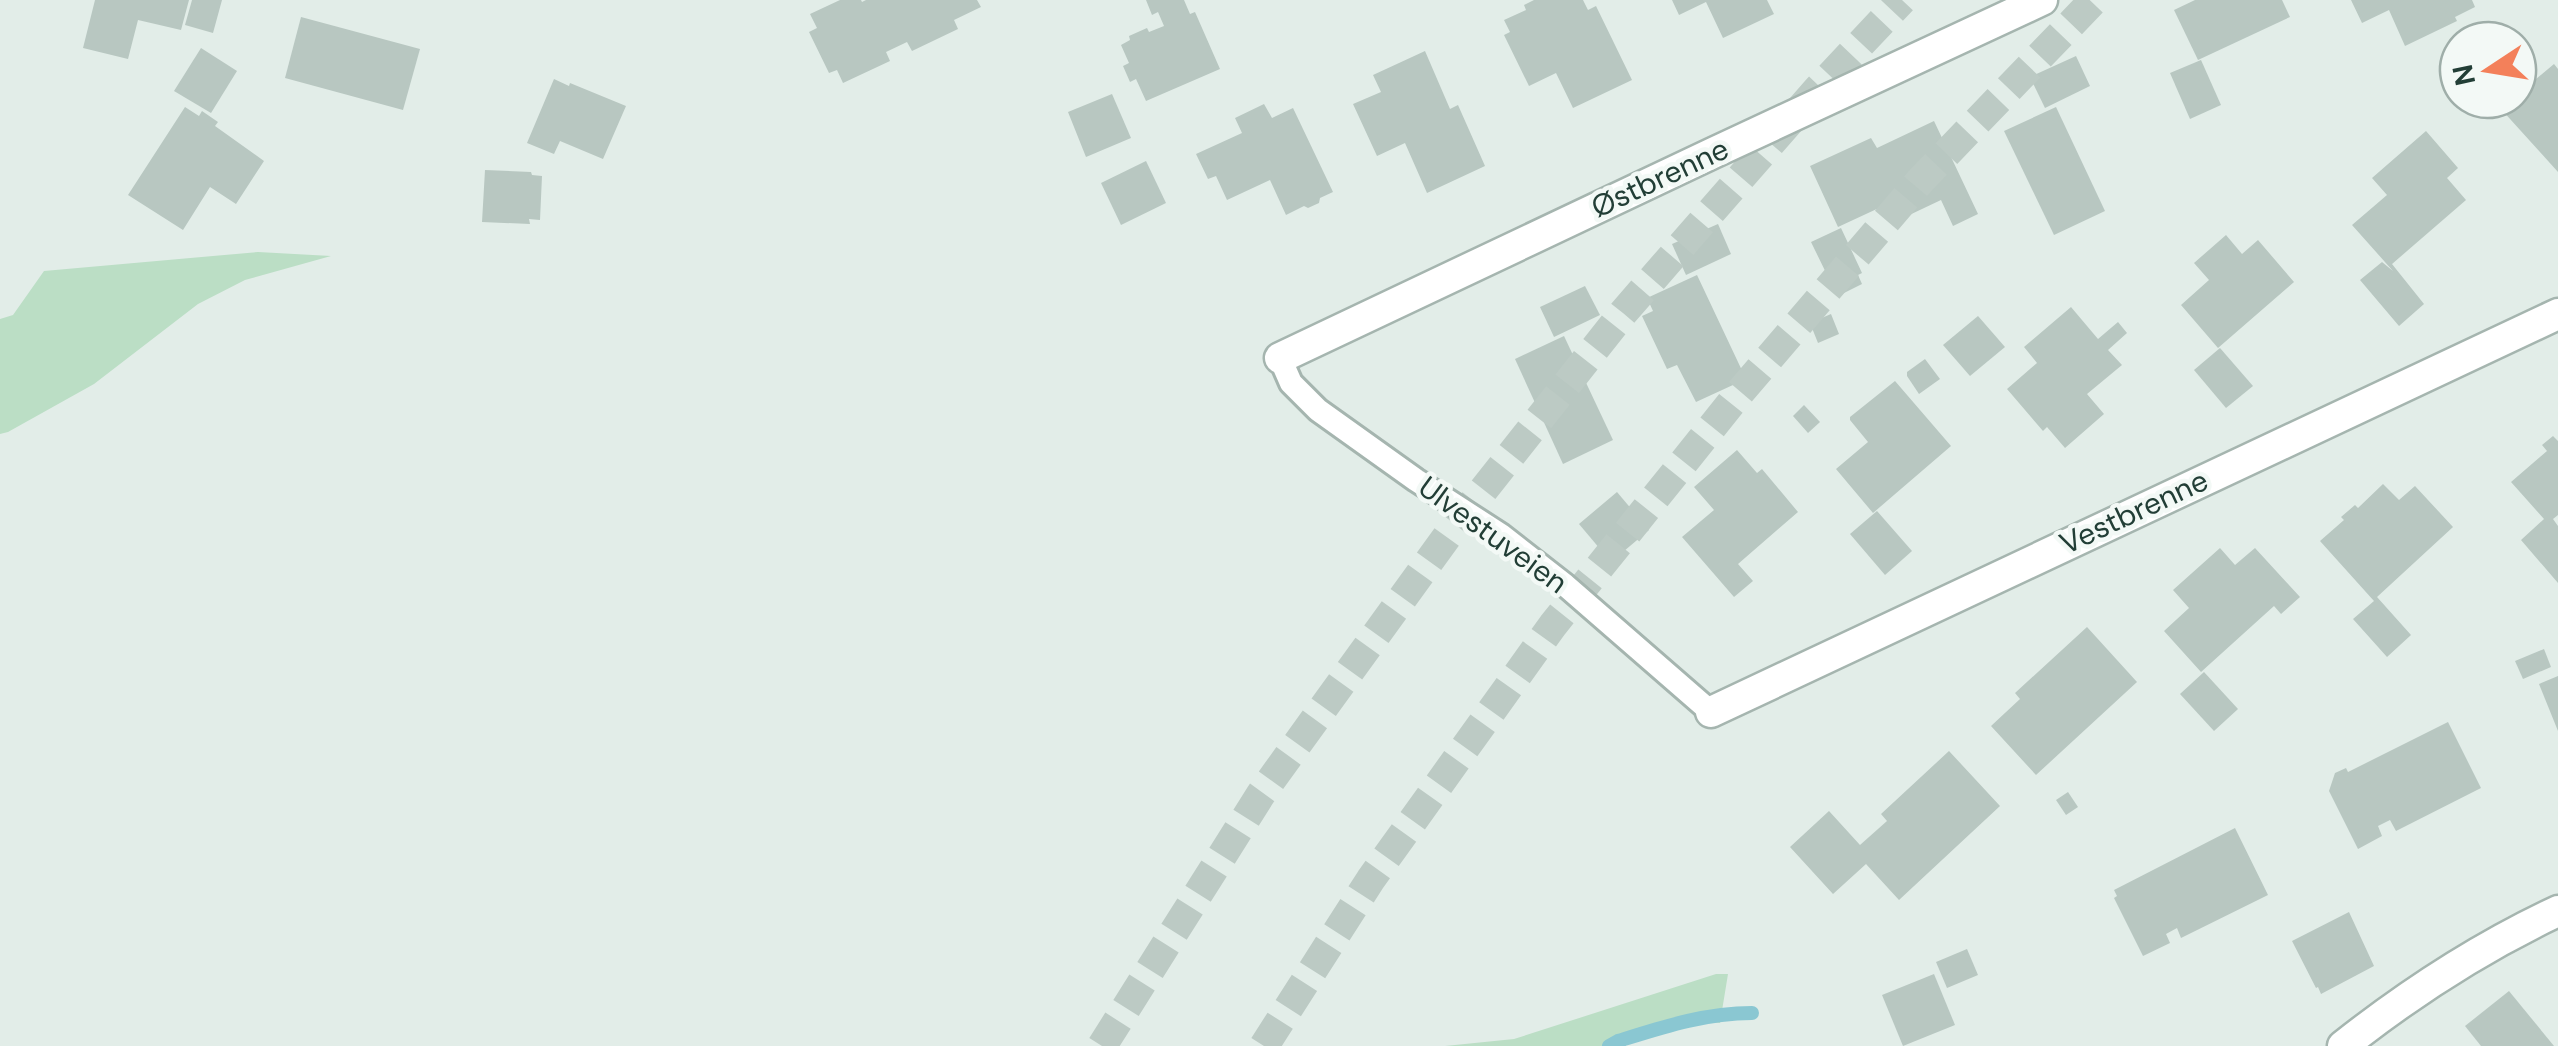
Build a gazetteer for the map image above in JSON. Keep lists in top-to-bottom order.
{
  "streets": {
    "street": ["Østbrenne", "Vestbrenne"],
    "lane": ["Ulvestuveien"]
  },
  "crossings": [
    ["Østbrenne", "Ulvestuveien"],
    ["Vestbrenne", "Ulvestuveien"]
  ],
  "north": "left"
}
